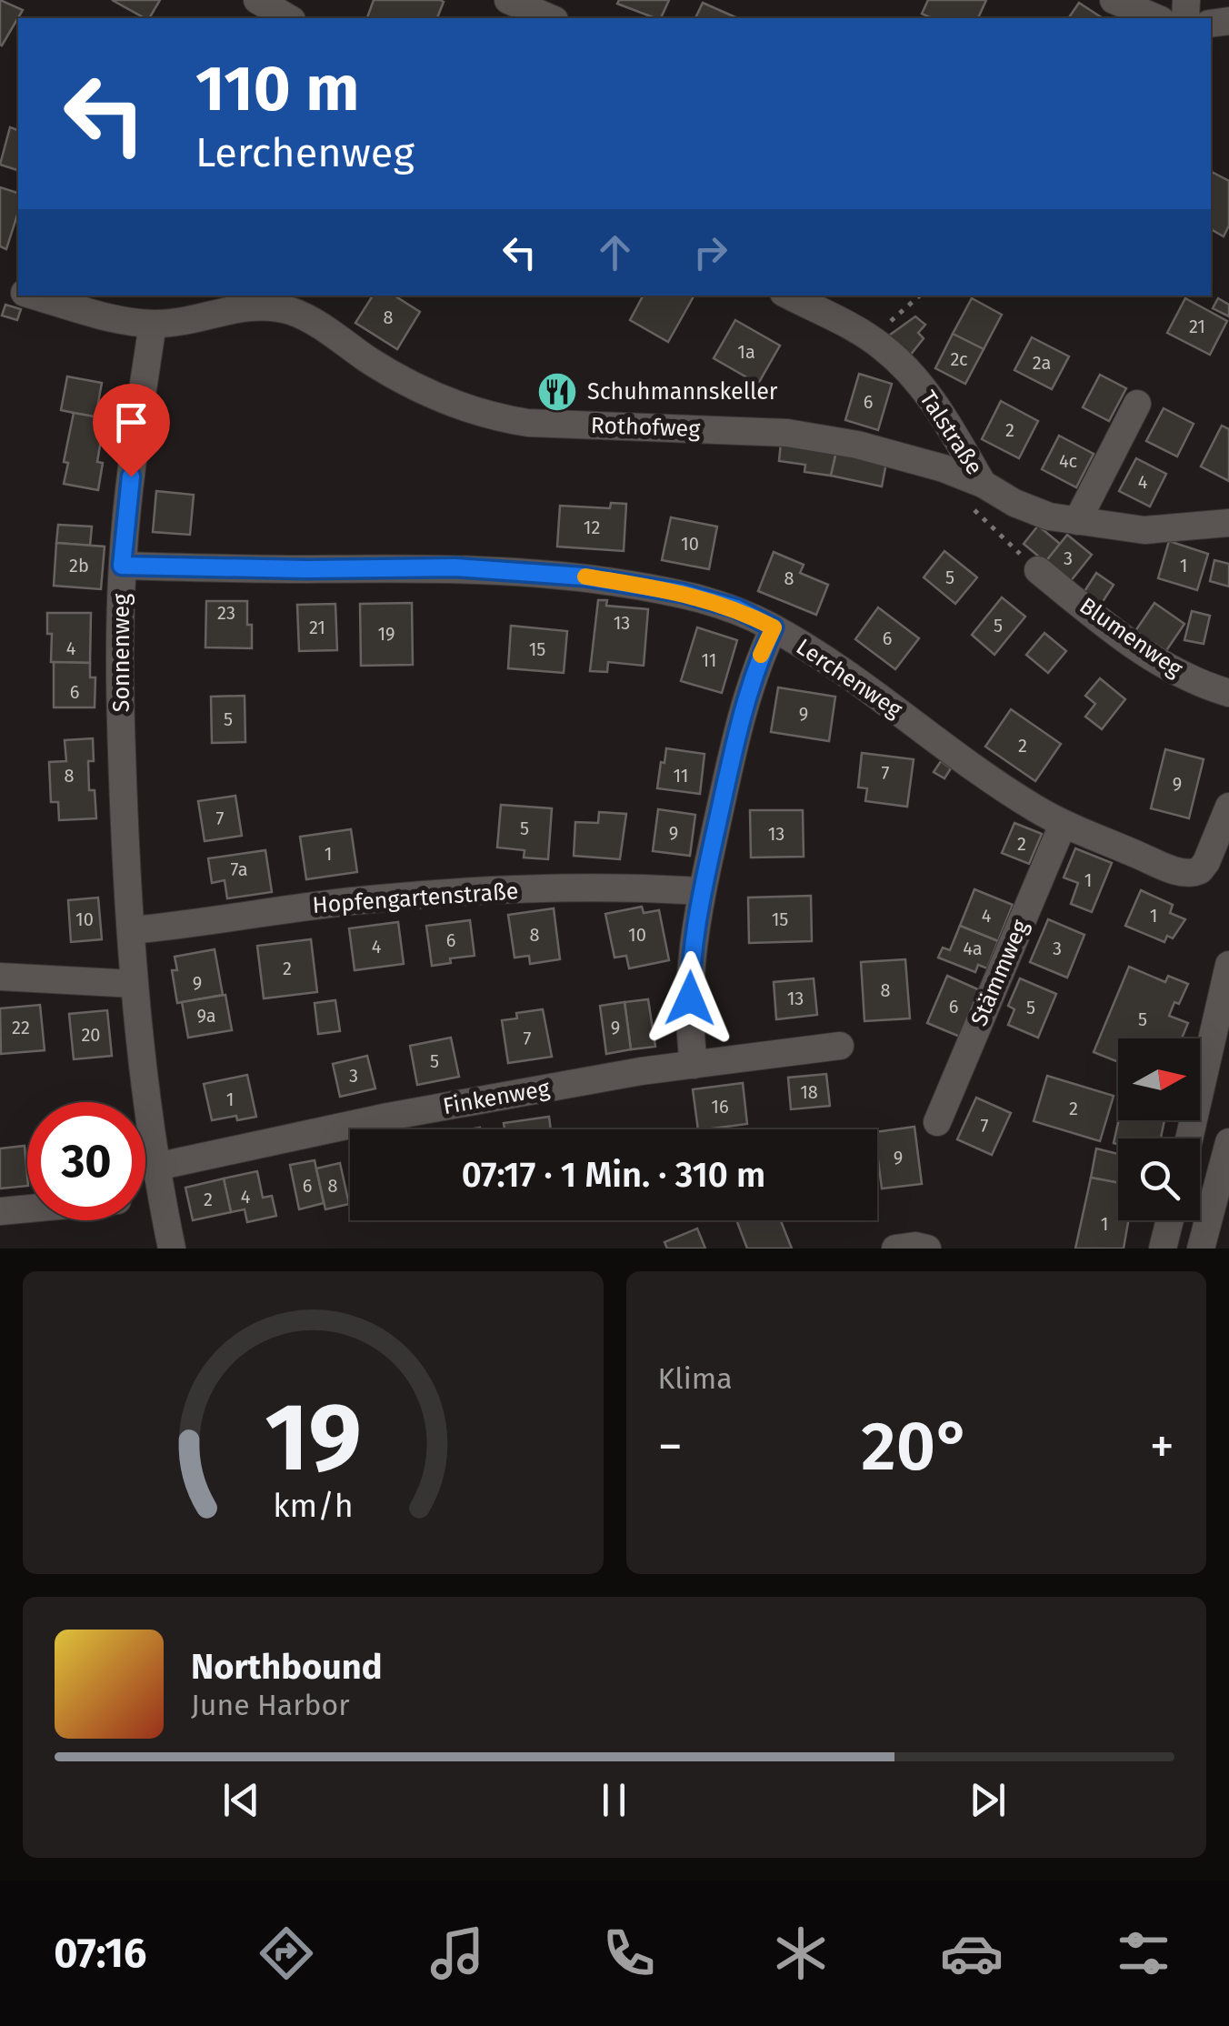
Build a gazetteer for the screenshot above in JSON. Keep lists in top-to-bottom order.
{
  "streets": {
    "street": [
      "Rothofweg",
      "Talstraße",
      "Blumenweg",
      "Sonnenweg",
      "Lerchenweg",
      "Hopfengartenstraße",
      "Stämmweg",
      "Finkenweg"
    ]
  },
  "crossings": [
    ["Rothofweg", "Talstraße"],
    ["Rothofweg", "Sonnenweg"],
    ["Sonnenweg", "Lerchenweg"],
    ["Sonnenweg", "Hopfengartenstraße"],
    ["Sonnenweg", "Finkenweg"],
    ["Lerchenweg", "Stämmweg"]
  ],
  "places": {
    "restaurant": ["Schuhmannskeller"]
  },
  "house_numbers": [
    "8",
    "21",
    "1a",
    "2c",
    "2a",
    "6",
    "2",
    "4c",
    "4",
    "12",
    "10",
    "3",
    "2b",
    "1",
    "5",
    "8",
    "23",
    "13",
    "5",
    "21",
    "19",
    "6",
    "4",
    "15",
    "11",
    "6",
    "9",
    "5",
    "2",
    "7",
    "8",
    "11",
    "9",
    "7",
    "5",
    "9",
    "13",
    "2",
    "1",
    "7a",
    "1",
    "4",
    "1",
    "10",
    "15",
    "8",
    "10",
    "6",
    "4",
    "4a",
    "3",
    "2",
    "9",
    "8",
    "13",
    "6",
    "5",
    "9a",
    "5",
    "22",
    "9",
    "20",
    "7",
    "5",
    "3",
    "18",
    "1",
    "16",
    "2",
    "7",
    "9",
    "6",
    "8",
    "4",
    "2",
    "1"
  ],
  "north": "right",
  "page": {
    "turn": ["110 m", "Lerchenweg"],
    "limit": "30",
    "trip": "07:17 · 1 Min. · 310 m",
    "tile": "Klima",
    "heat": ["−", "20°", "+"],
    "song": ["Northbound", "June Harbor"],
    "tabs": "07:16",
    "gauge": ["19", "km/h"]
  }
}
